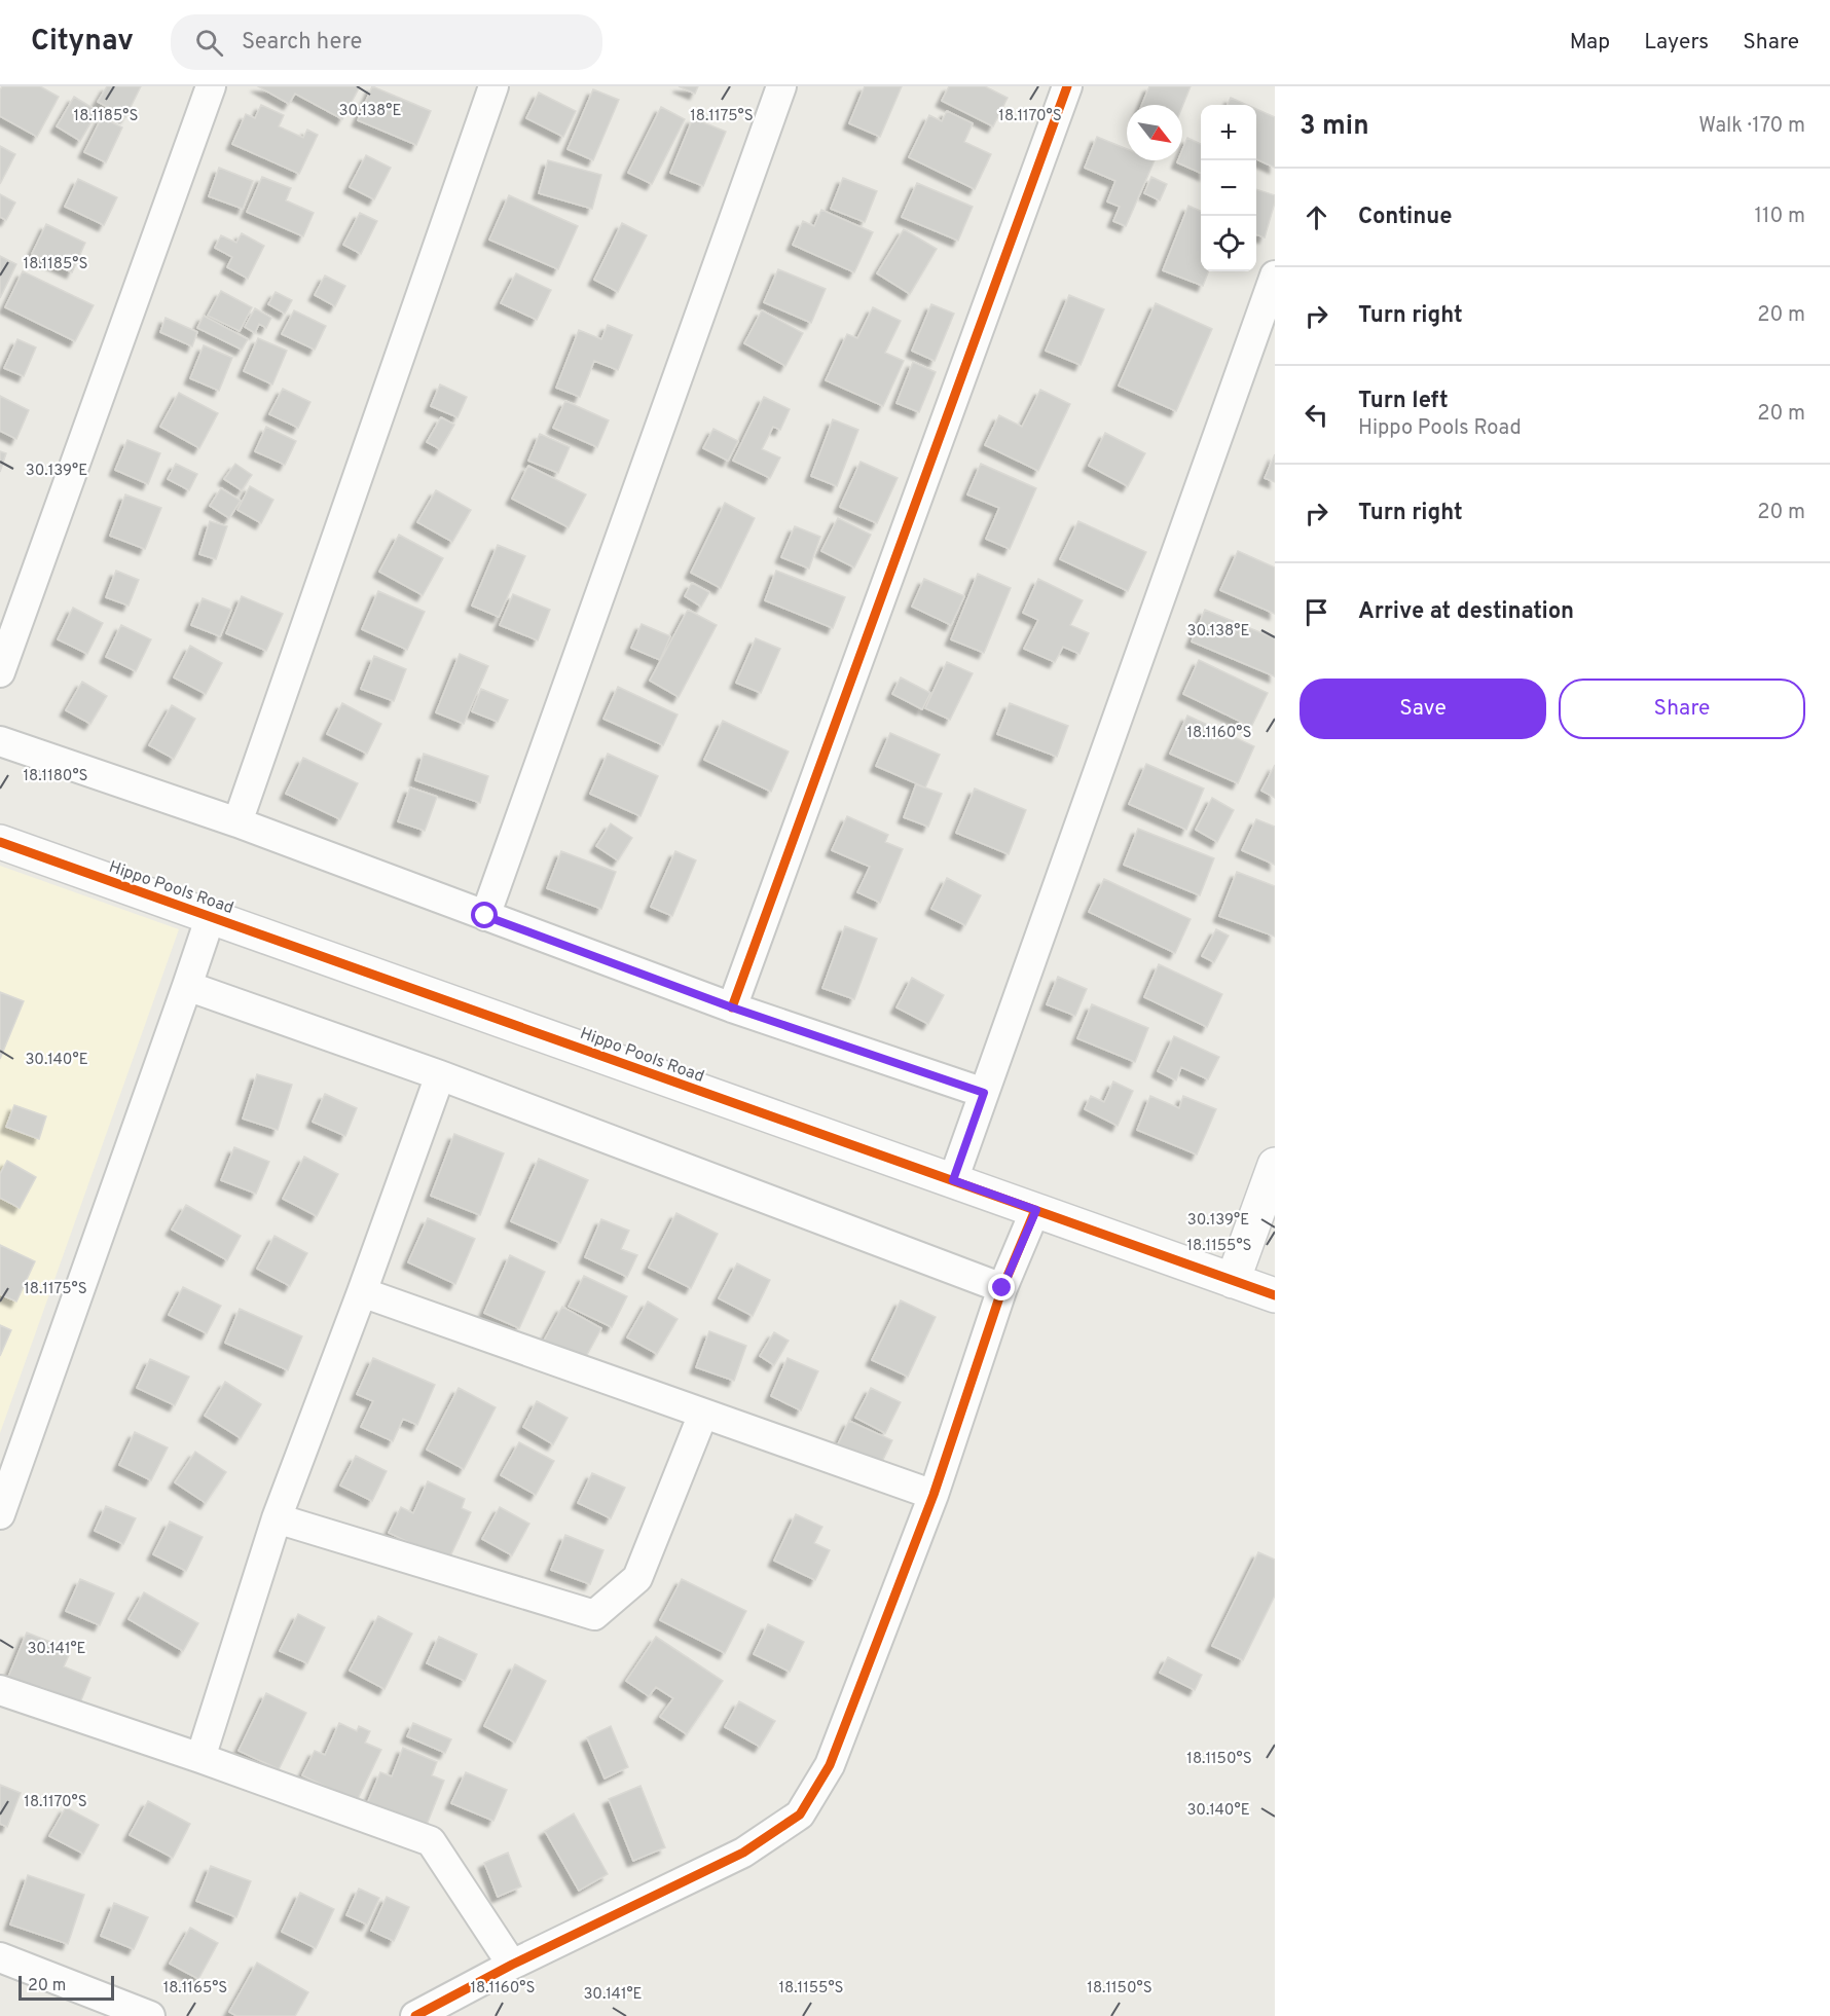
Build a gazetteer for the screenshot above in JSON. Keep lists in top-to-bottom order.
{
  "streets": {
    "street": ["Hippo Pools Road"]
  },
  "scale_bar": "20 m",
  "north": "bottom right",
  "page": {
    "header": "Citynav",
    "search": "Search here",
    "nav": ["Map", "Layers", "Share"],
    "heading": ["3 min", "Walk · 170 m"],
    "map_buttons": ["+", "−"],
    "list": [
      ["Continue", "110 m"],
      ["Turn right", "20 m"],
      ["Turn left", "Hippo Pools Road", "20 m"],
      ["Turn right", "20 m"],
      "Arrive at destination"
    ],
    "buttons": ["Save", "Share"],
    "scale": "20 m"
  },
  "coordinates": [
    "30.138°E",
    "18.1185°S",
    "18.1175°S",
    "18.1170°S",
    "30.139°E",
    "18.1160°S",
    "18.1180°S",
    "30.140°E",
    "18.1155°S",
    "30.141°E",
    "18.1150°S",
    "18.1165°S"
  ]
}
